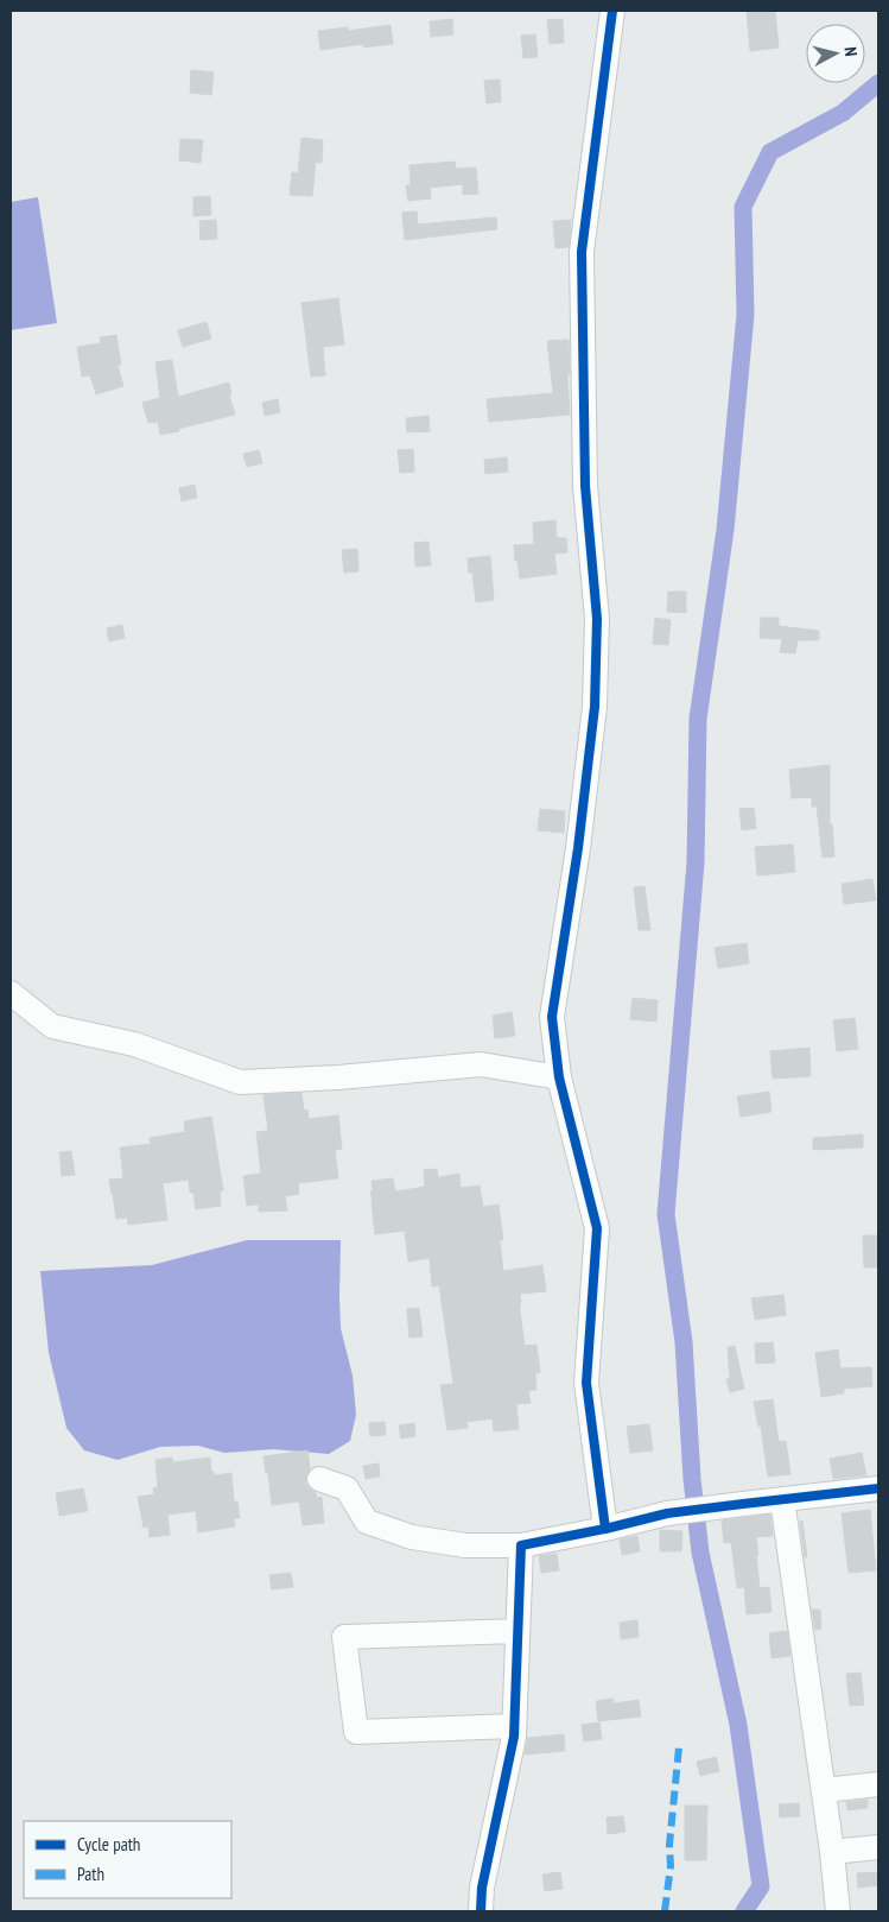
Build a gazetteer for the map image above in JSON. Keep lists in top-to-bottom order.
{
  "legend": ["Cycle path", "Path"],
  "north": "right"
}
